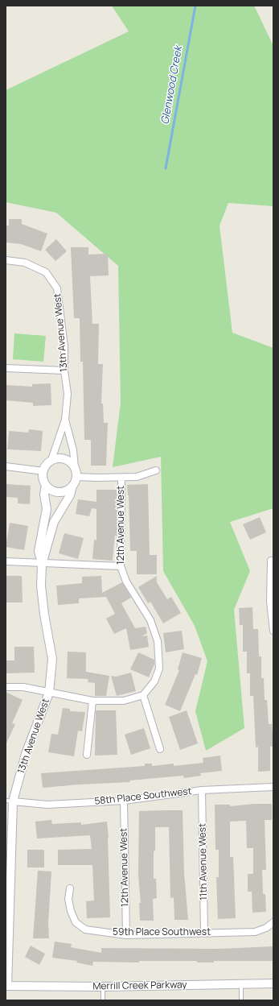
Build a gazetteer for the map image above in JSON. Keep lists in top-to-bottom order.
{
  "streets": {
    "street": [
      "13th Avenue West",
      "12th Avenue West",
      "58th Place Southwest",
      "11th Avenue West",
      "59th Place Southwest",
      "Merrill Creek Parkway"
    ]
  },
  "crossings": [
    ["13th Avenue West", "58th Place Southwest"],
    ["13th Avenue West", "Merrill Creek Parkway"],
    ["12th Avenue West", "58th Place Southwest"],
    ["12th Avenue West", "59th Place Southwest"],
    ["58th Place Southwest", "11th Avenue West"],
    ["11th Avenue West", "59th Place Southwest"]
  ],
  "water": ["Glenwood Creek"]
}
